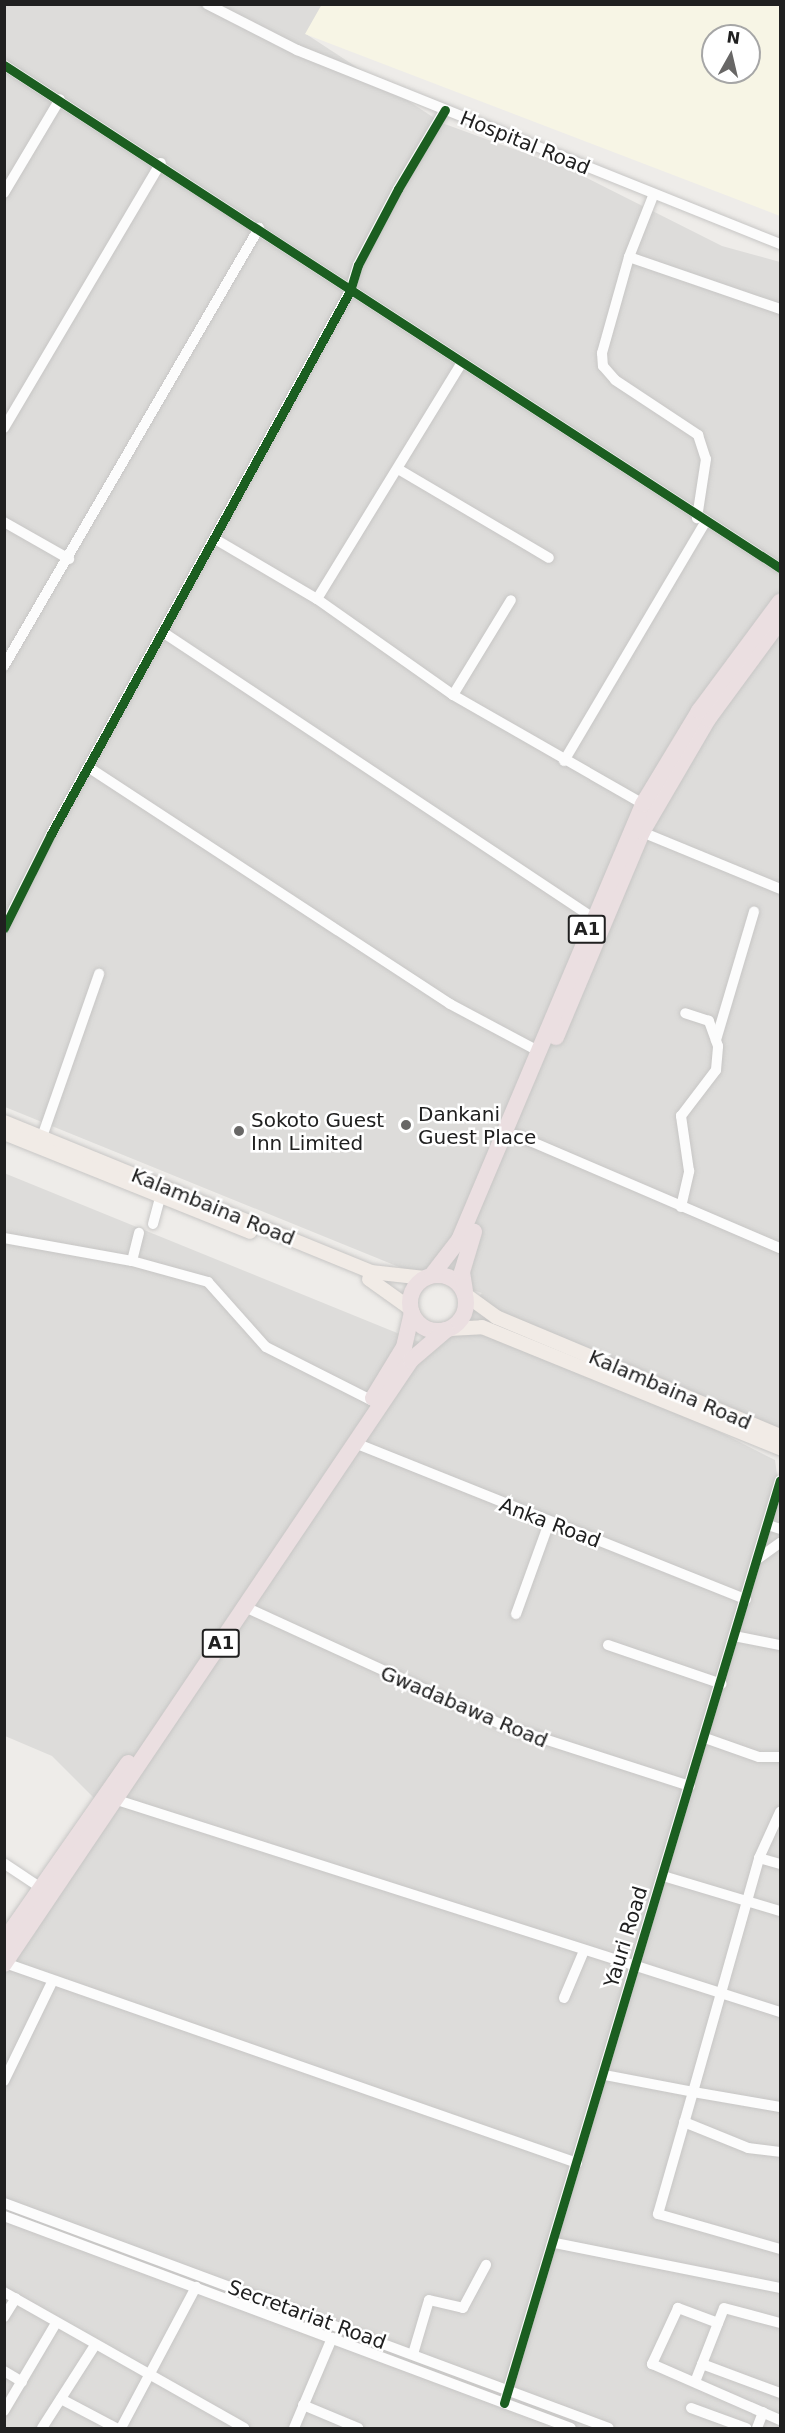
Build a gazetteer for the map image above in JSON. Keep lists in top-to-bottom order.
{
  "streets": {
    "highway": ["A1"],
    "main road": ["Kalambaina Road"],
    "street": [
      "Hospital Road",
      "Anka Road",
      "Gwadabawa Road",
      "Yauri Road",
      "Secretariat Road"
    ]
  },
  "crossings": [
    ["A1", "Kalambaina Road"],
    ["A1", "Anka Road"],
    ["A1", "Gwadabawa Road"],
    ["Anka Road", "Yauri Road"],
    ["Gwadabawa Road", "Yauri Road"],
    ["Yauri Road", "Secretariat Road"]
  ],
  "places": ["Dankani Guest Place", "Sokoto Guest Inn Limited"],
  "north": "top"
}
